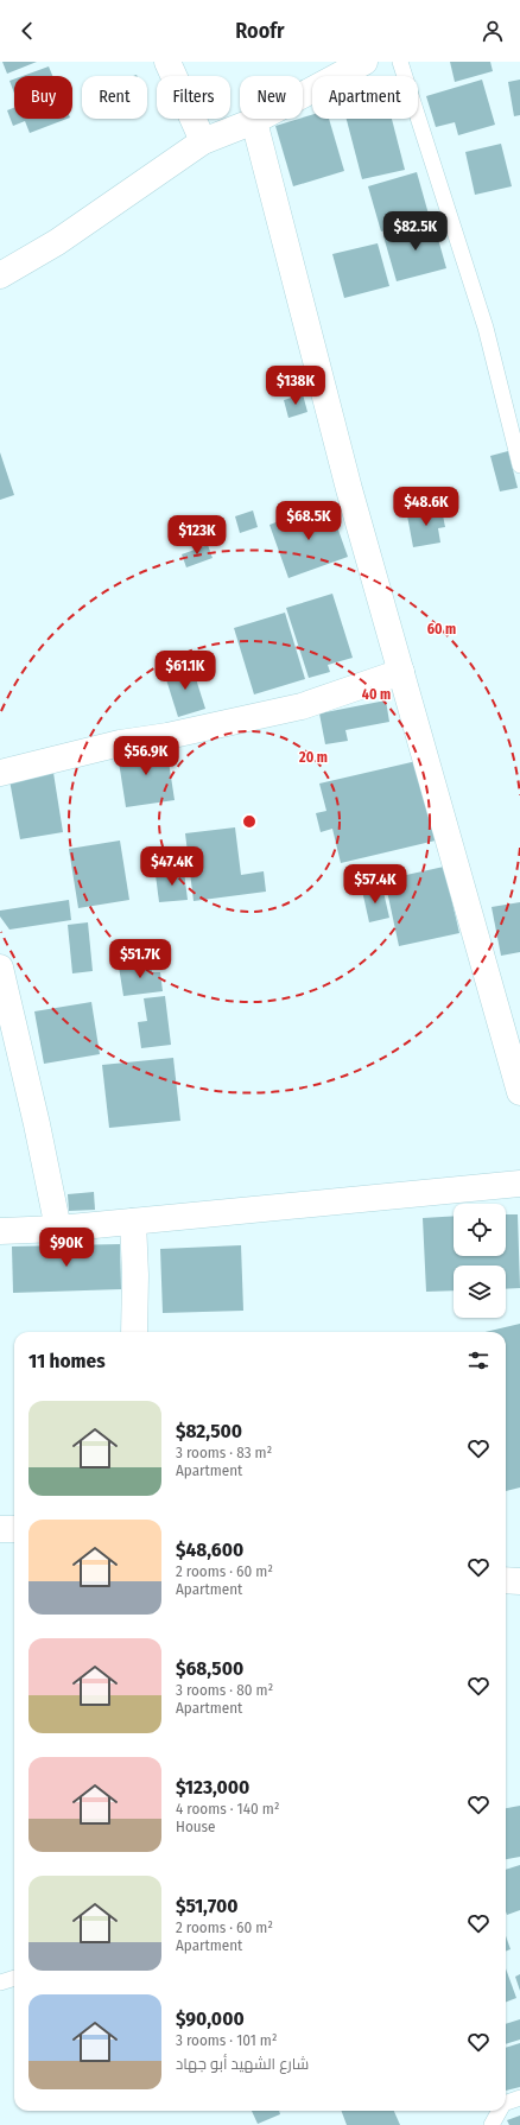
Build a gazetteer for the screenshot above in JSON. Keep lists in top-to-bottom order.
{
  "page": {
    "header": "Roofr",
    "chip": [
      "Buy",
      "Rent",
      "Filters",
      "New",
      "Apartment"
    ],
    "price": [
      "$82.5K",
      "$138K",
      "$48.6K",
      "$68.5K",
      "$123K",
      "$61.1K",
      "$56.9K",
      "$47.4K",
      "$57.4K",
      "$51.7K",
      "$90K"
    ],
    "heading": "11 homes",
    "list": [
      {
        "name": "$82,500",
        "note": "3 rooms · 83 m² · Apartment"
      },
      {
        "name": "$48,600",
        "note": "2 rooms · 60 m² · Apartment"
      },
      {
        "name": "$68,500",
        "note": "3 rooms · 80 m² · Apartment"
      },
      {
        "name": "$123,000",
        "note": "4 rooms · 140 m² · House"
      },
      {
        "name": "$51,700",
        "note": "2 rooms · 60 m² · Apartment"
      },
      {
        "name": "$90,000",
        "note": "3 rooms · 101 m² · شارع الشهيد أبو جهاد"
      }
    ]
  },
  "rings": ["60 m", "40 m", "20 m"]
}
